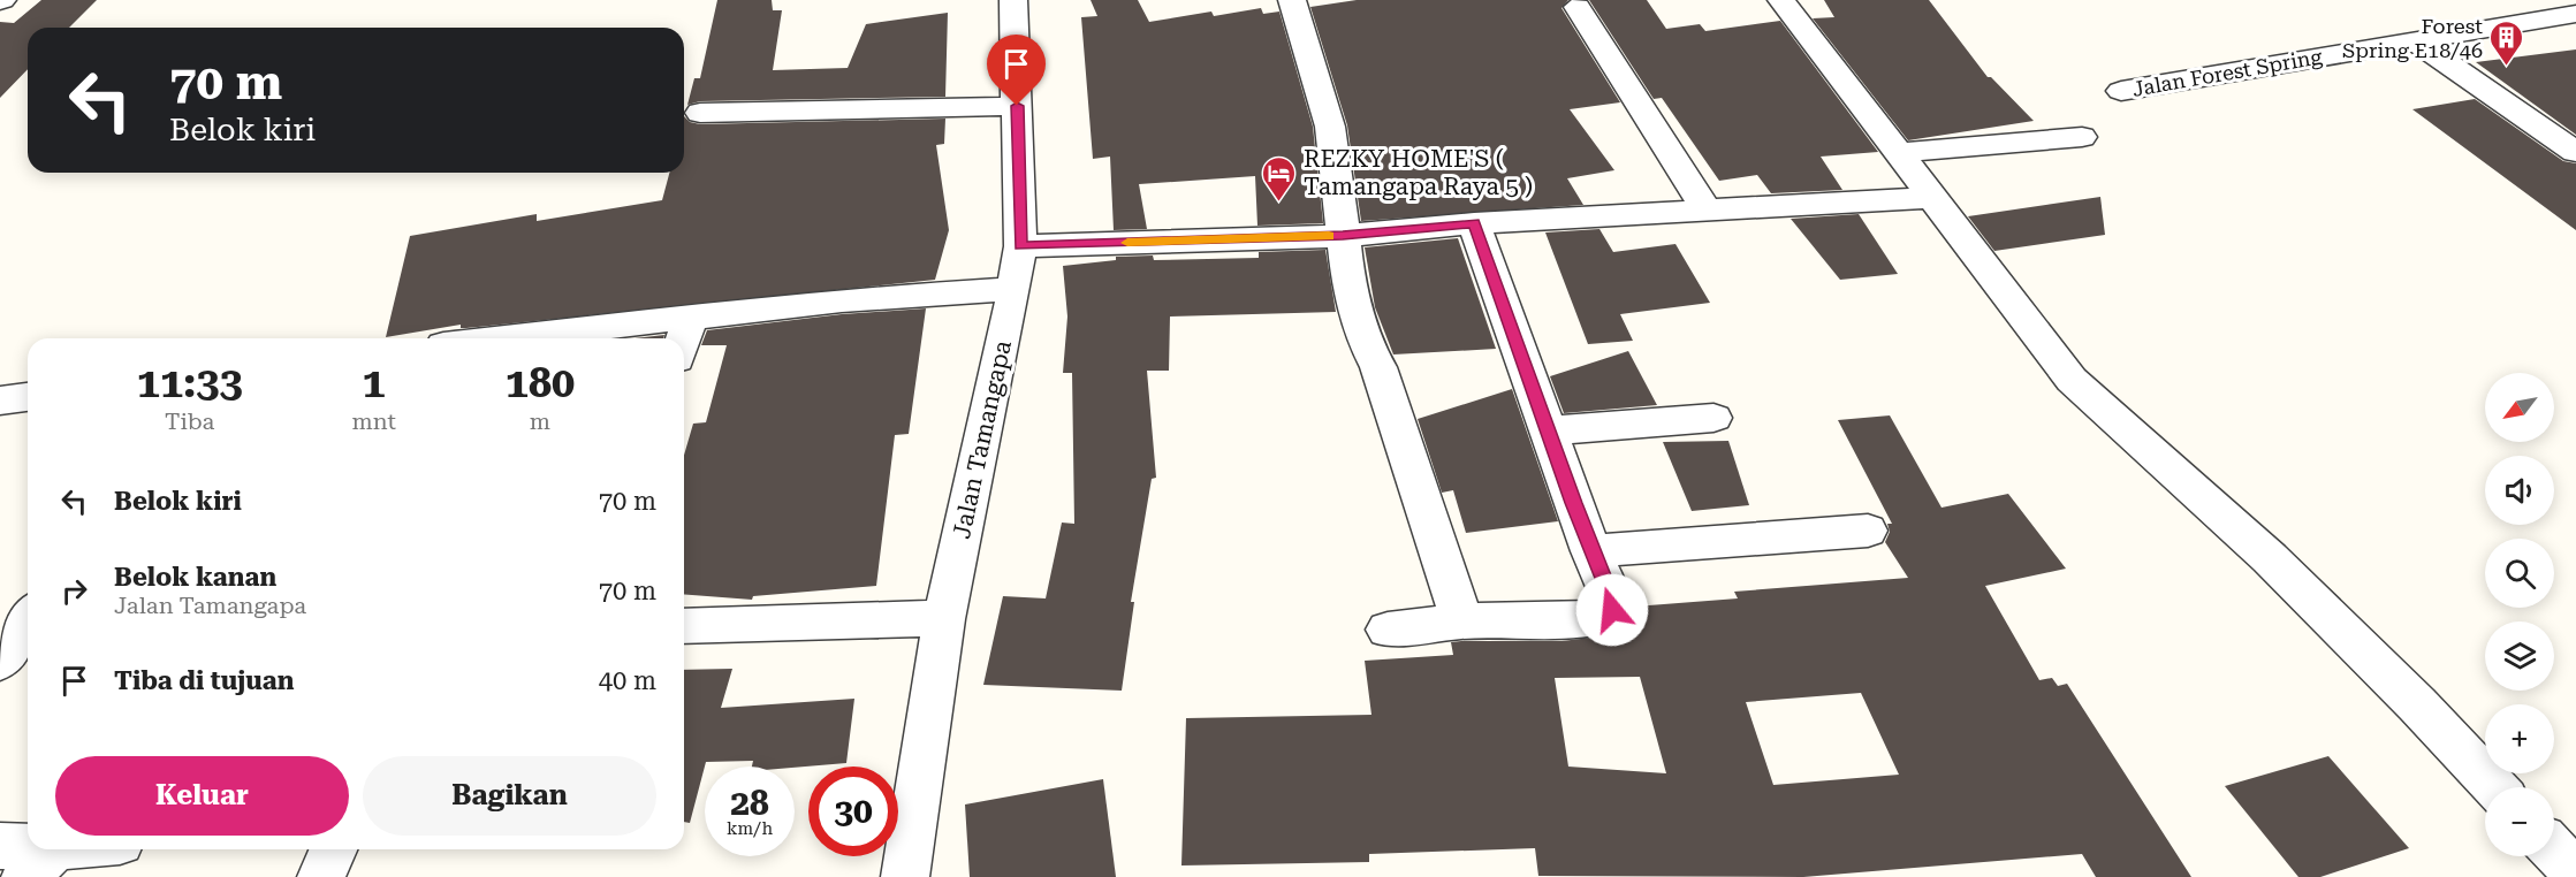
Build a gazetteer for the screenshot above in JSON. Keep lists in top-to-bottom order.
{
  "streets": {
    "street": ["Jalan Forest Spring", "Jalan Tamangapa"]
  },
  "places": {
    "building": ["Forest Spring E18/46"],
    "hotel": ["REZKY HOME'S ( Tamangapa Raya 5 )"]
  },
  "north": "bottom left",
  "page": {
    "turn": ["70 m", "Belok kiri"],
    "eta": [
      "11:33",
      "Tiba",
      "1",
      "mnt",
      "180",
      "m"
    ],
    "map_buttons": ["+", "−"],
    "list": [
      {
        "name": "Belok kiri",
        "value": "70 m"
      },
      {
        "name": "Belok kanan",
        "note": "Jalan Tamangapa",
        "value": "70 m"
      },
      {
        "name": "Tiba di tujuan",
        "value": "40 m"
      }
    ],
    "buttons": ["Keluar", "Bagikan"],
    "speed": "28 km/h",
    "limit": "30"
  }
}
